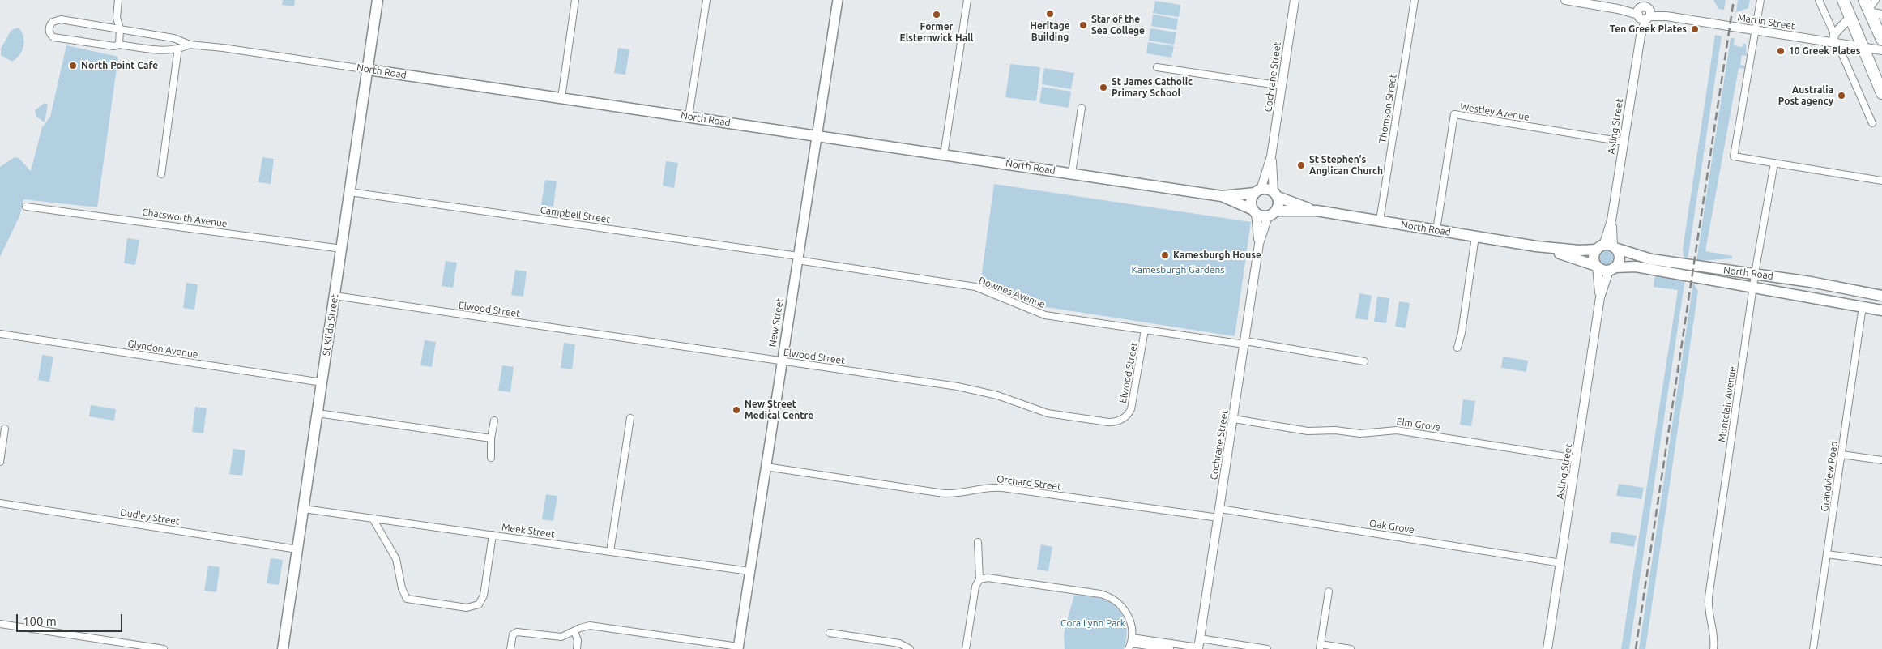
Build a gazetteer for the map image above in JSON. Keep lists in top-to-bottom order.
{
  "streets": {
    "main road": ["North Road", "New Street", "St Kilda Street"],
    "street": [
      "Martin Street",
      "Cochrane Street",
      "Thomson Street",
      "Westley Avenue",
      "Asling Street",
      "Campbell Street",
      "Chatsworth Avenue",
      "Downes Avenue",
      "Elwood Street",
      "Glyndon Avenue",
      "Montclair Avenue",
      "Elm Grove",
      "Grandview Road",
      "Orchard Street",
      "Dudley Street",
      "Oak Grove",
      "Meek Street"
    ]
  },
  "crossings": [
    ["Martin Street", "Asling Street"],
    ["North Road", "Cochrane Street"],
    ["North Road", "Thomson Street"],
    ["North Road", "Westley Avenue"],
    ["North Road", "Asling Street"],
    ["North Road", "New Street"],
    ["North Road", "St Kilda Street"],
    ["North Road", "Montclair Avenue"],
    ["North Road", "Grandview Road"],
    ["Cochrane Street", "Downes Avenue"],
    ["Cochrane Street", "Elm Grove"],
    ["Cochrane Street", "Orchard Street"],
    ["Cochrane Street", "Oak Grove"],
    ["Westley Avenue", "Asling Street"],
    ["Asling Street", "Elm Grove"],
    ["Asling Street", "Oak Grove"],
    ["Campbell Street", "Downes Avenue"],
    ["Campbell Street", "New Street"],
    ["Campbell Street", "St Kilda Street"],
    ["Chatsworth Avenue", "St Kilda Street"],
    ["Downes Avenue", "Elwood Street"],
    ["Downes Avenue", "New Street"],
    ["Elwood Street", "New Street"],
    ["Elwood Street", "St Kilda Street"],
    ["New Street", "Orchard Street"],
    ["New Street", "Meek Street"],
    ["St Kilda Street", "Glyndon Avenue"],
    ["St Kilda Street", "Dudley Street"],
    ["St Kilda Street", "Meek Street"]
  ],
  "parks": ["Kamesburgh Gardens", "Cora Lynn Park"],
  "places": [
    "Heritage Building",
    "Former Elsternwick Hall",
    "Star of the Sea College",
    "Ten Greek Plates",
    "10 Greek Plates",
    "North Point Cafe",
    "St James Catholic Primary School",
    "Australia Post agency",
    "St Stephen's Anglican Church",
    "Kamesburgh House",
    "New Street Medical Centre"
  ],
  "scale_bar": "100 m"
}
